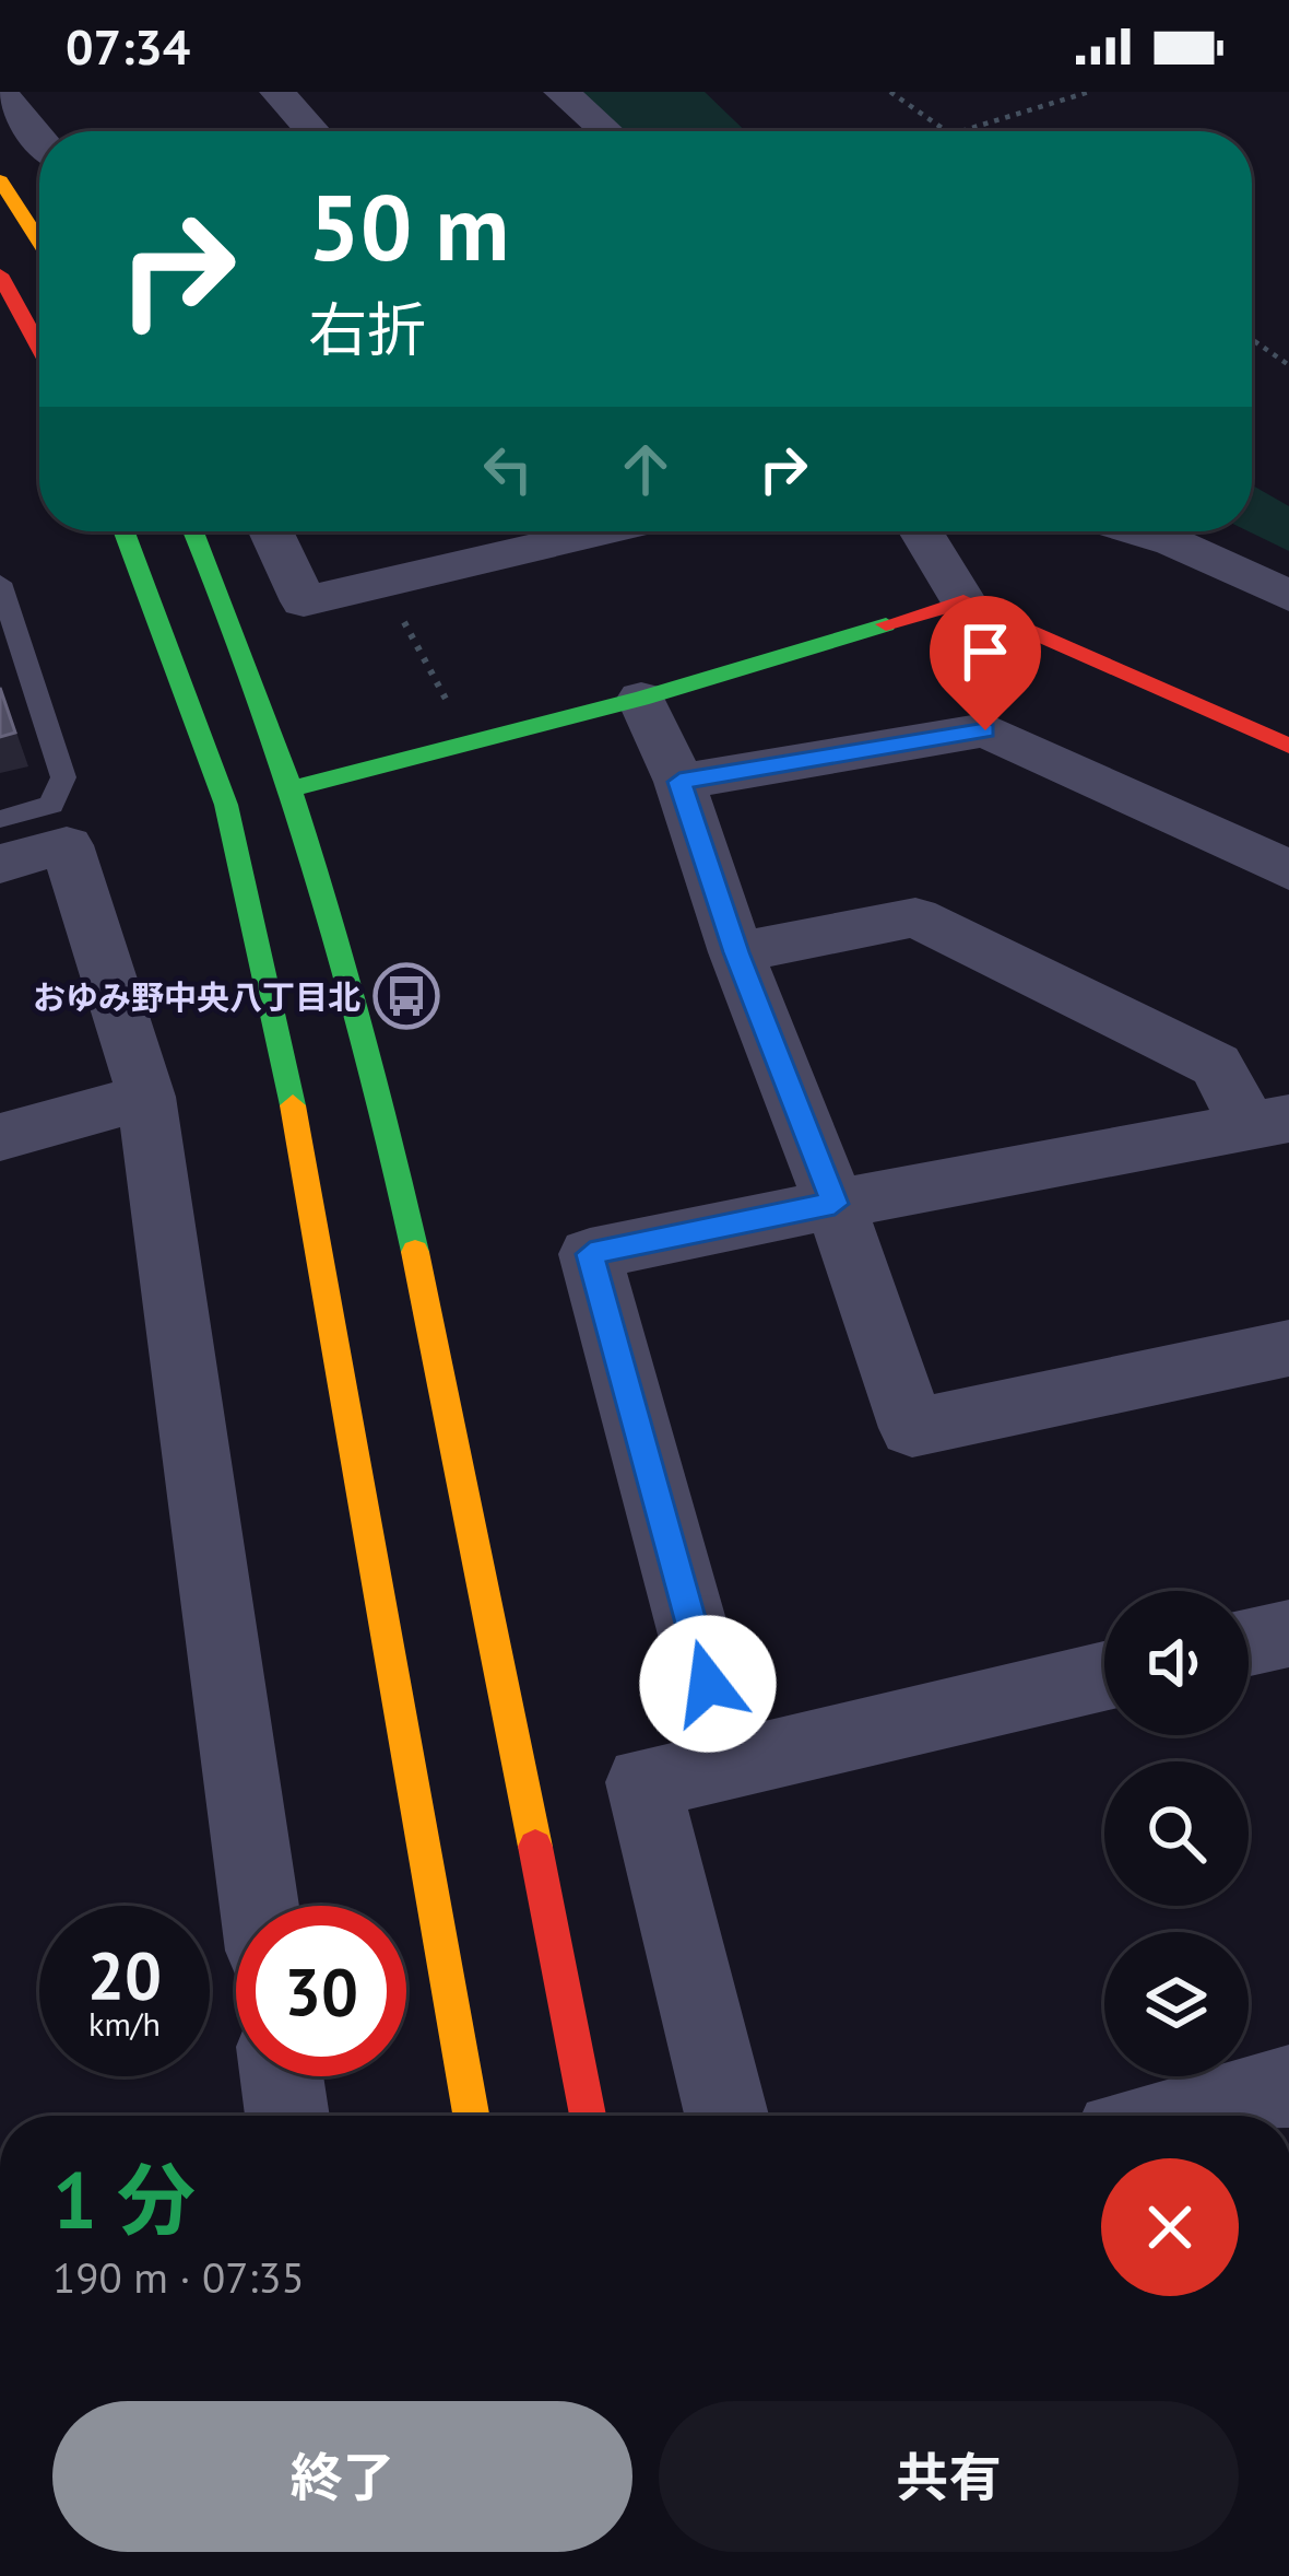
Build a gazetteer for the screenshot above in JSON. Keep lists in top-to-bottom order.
{
  "places": {
    "bus stop": ["おゆみ野中央八丁目北"]
  },
  "page": {
    "status": "07:34",
    "turn": ["50 m", "右折"],
    "speed": "20 km/h",
    "limit": "30",
    "heading": ["1 分", "190 m · 07:35"],
    "buttons": ["終了", "共有"]
  }
}
